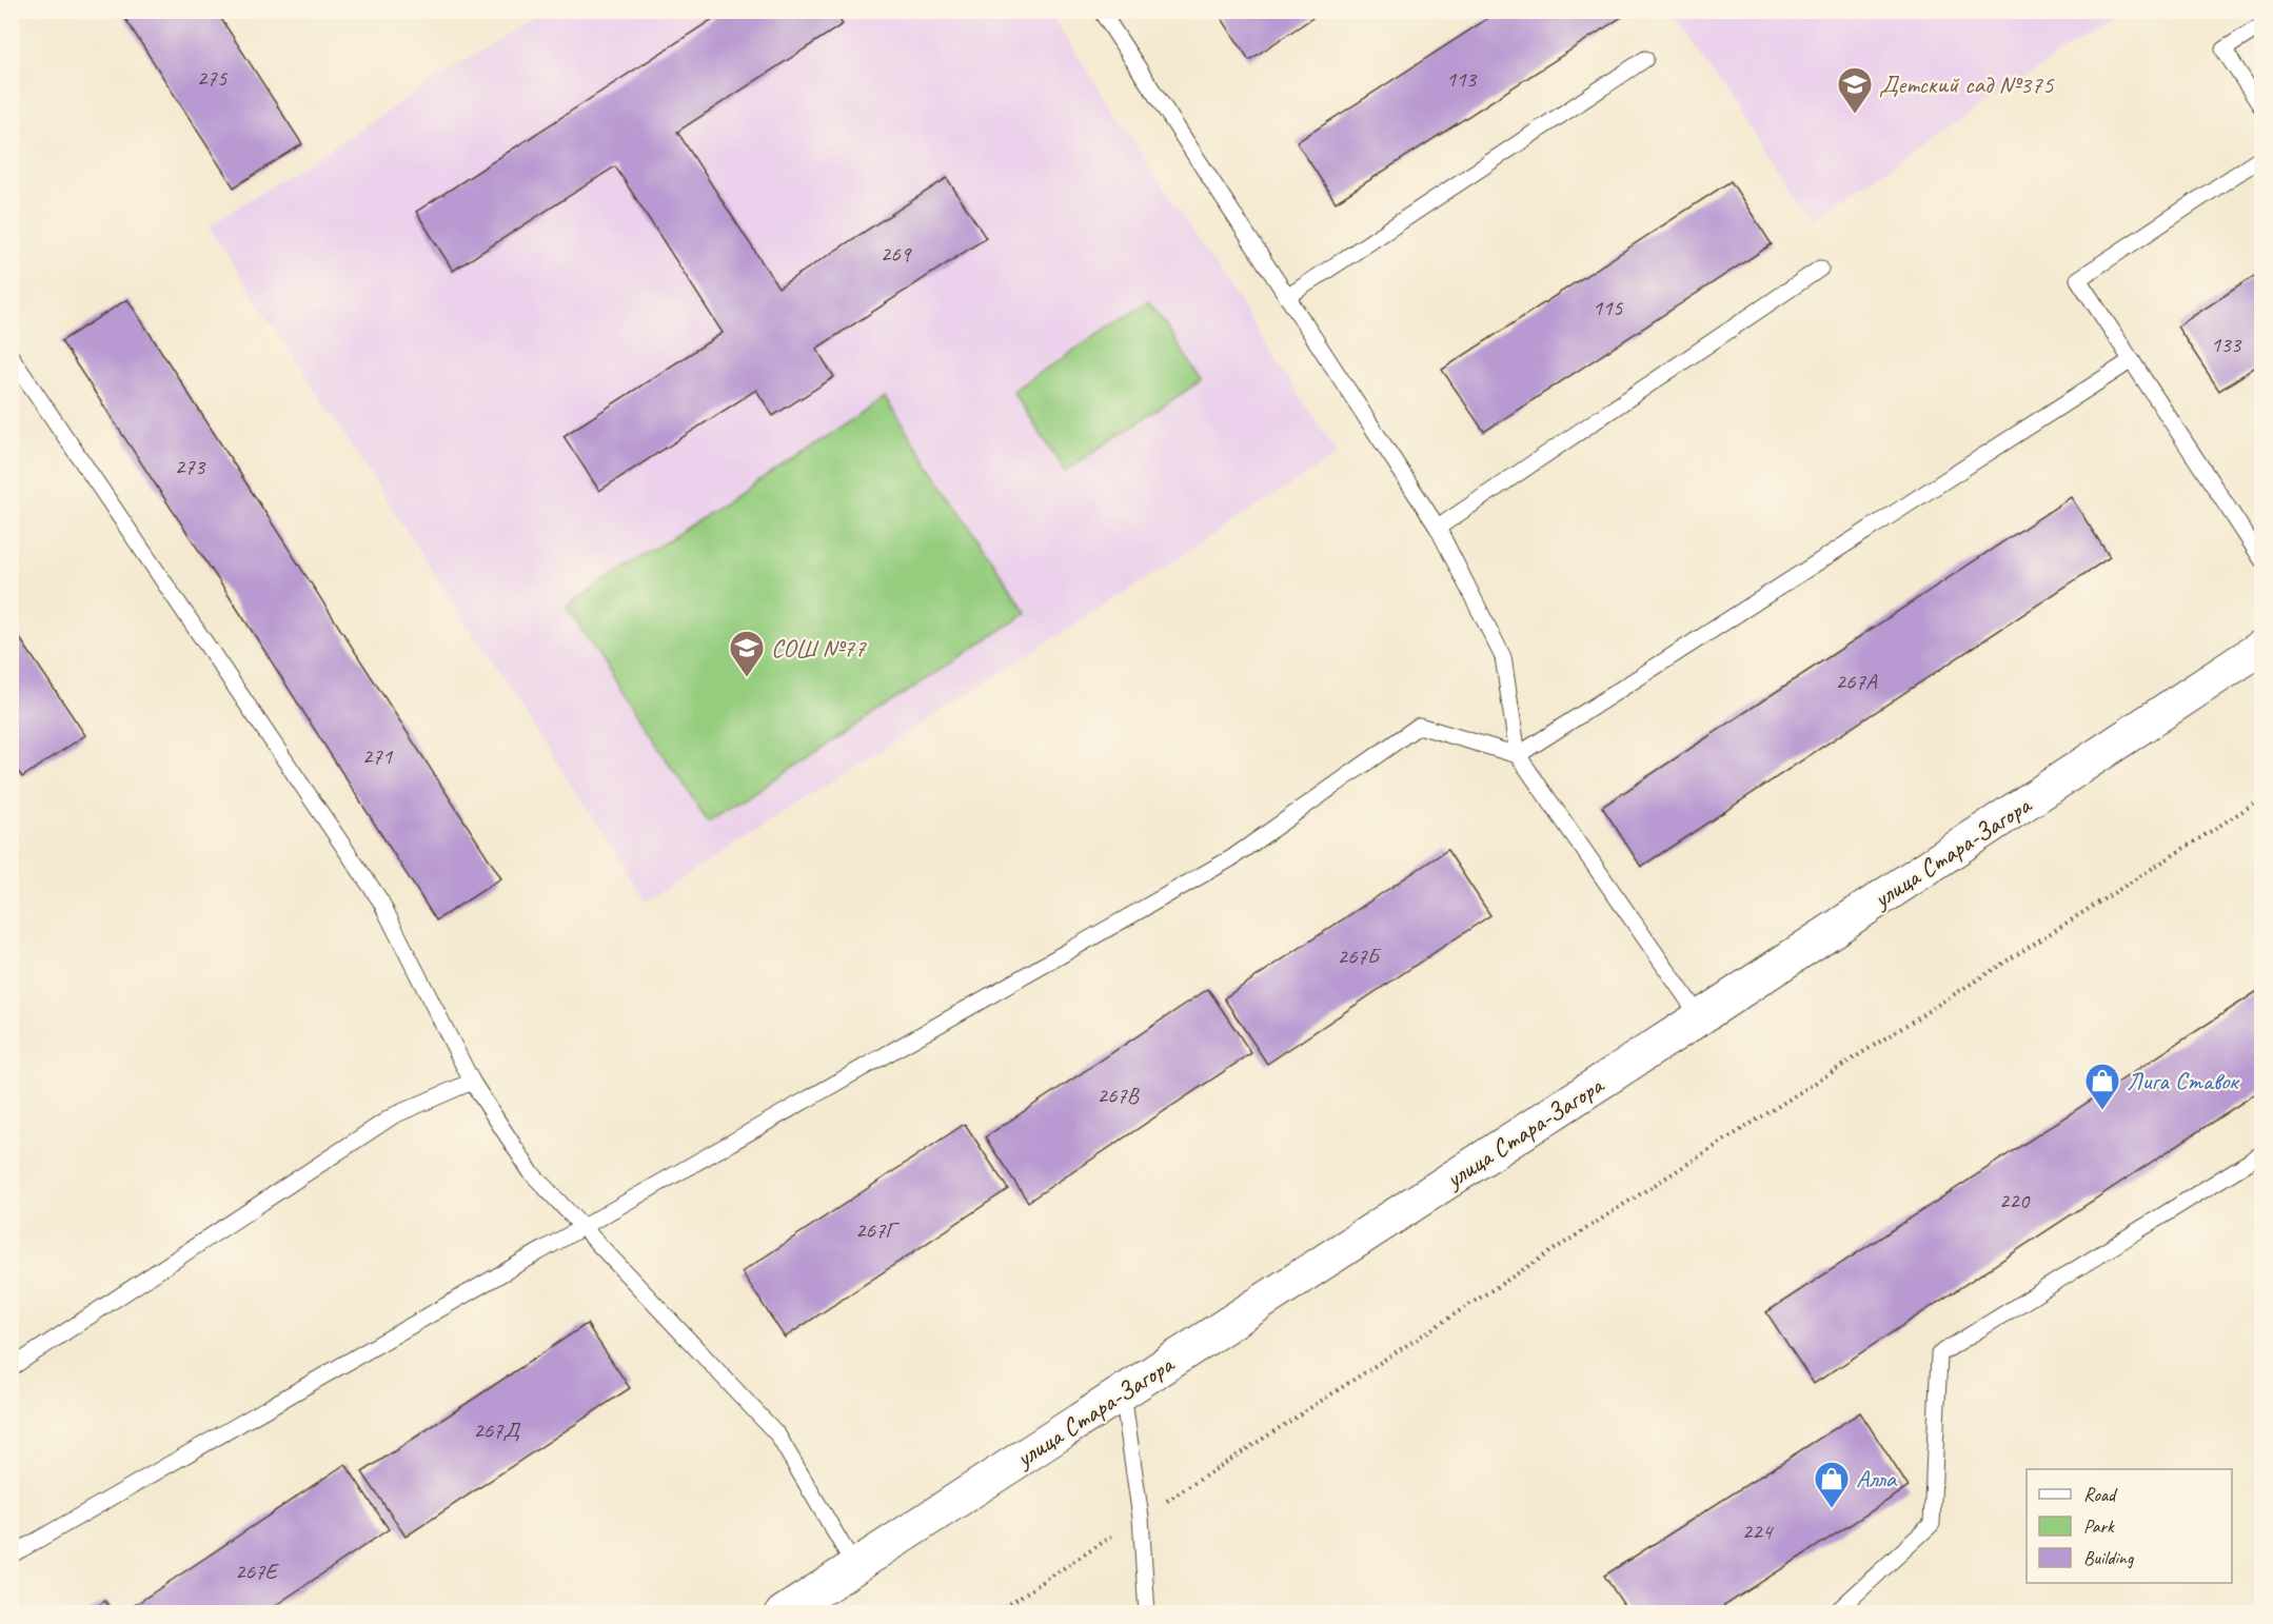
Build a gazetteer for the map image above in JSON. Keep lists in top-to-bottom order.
{
  "streets": {
    "main road": ["улица Стара-Загора"]
  },
  "places": {
    "school or university": ["Детский сад №375", "СОШ №77"],
    "shop": ["Лига Ставок", "Алла"]
  },
  "house_numbers": [
    "275",
    "113",
    "269",
    "115",
    "133",
    "273",
    "267А",
    "271",
    "267Б",
    "267В",
    "220",
    "267Г",
    "267Д",
    "224",
    "267Е"
  ],
  "legend": ["Road", "Park", "Building"]
}
